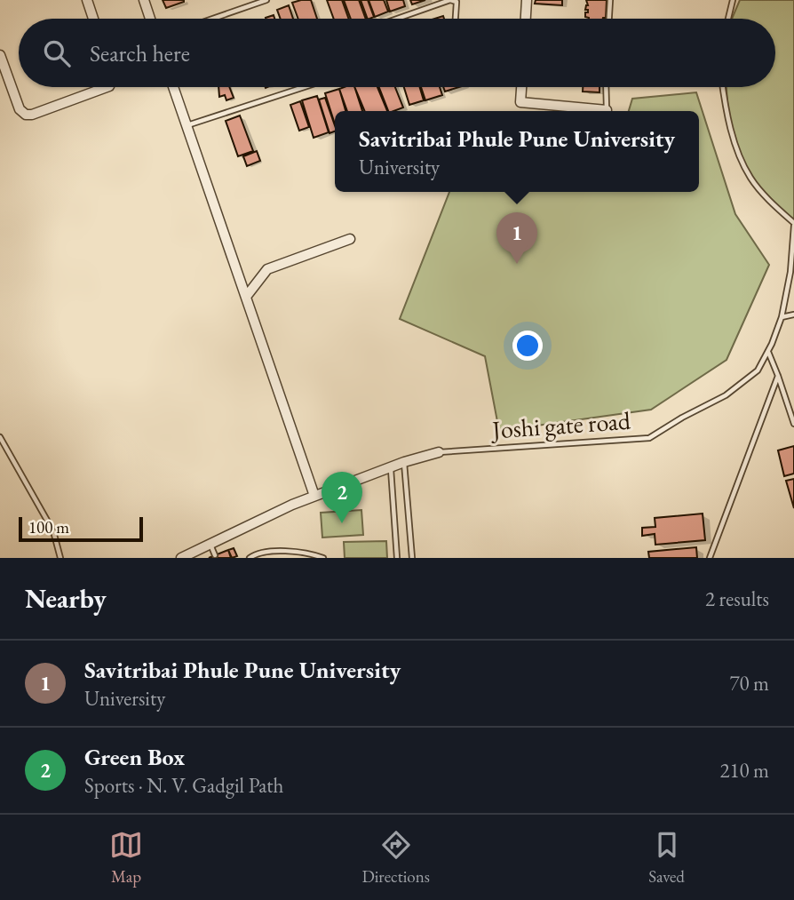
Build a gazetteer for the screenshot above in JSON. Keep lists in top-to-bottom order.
{
  "streets": {
    "lane": ["Joshi gate road"]
  },
  "scale_bar": "100 m",
  "page": {
    "search": "Search here",
    "popup": ["Savitribai Phule Pune University", "University"],
    "pins": ["1", "2"],
    "scale": "100 m",
    "heading": ["Nearby", "2 results"],
    "list": [
      {
        "mark": "1",
        "name": "Savitribai Phule Pune University",
        "note": "University",
        "value": "70 m"
      },
      {
        "mark": "2",
        "name": "Green Box",
        "note": "Sports · N. V. Gadgil Path",
        "value": "210 m"
      }
    ],
    "nav": ["Map", "Directions", "Saved"]
  }
}
